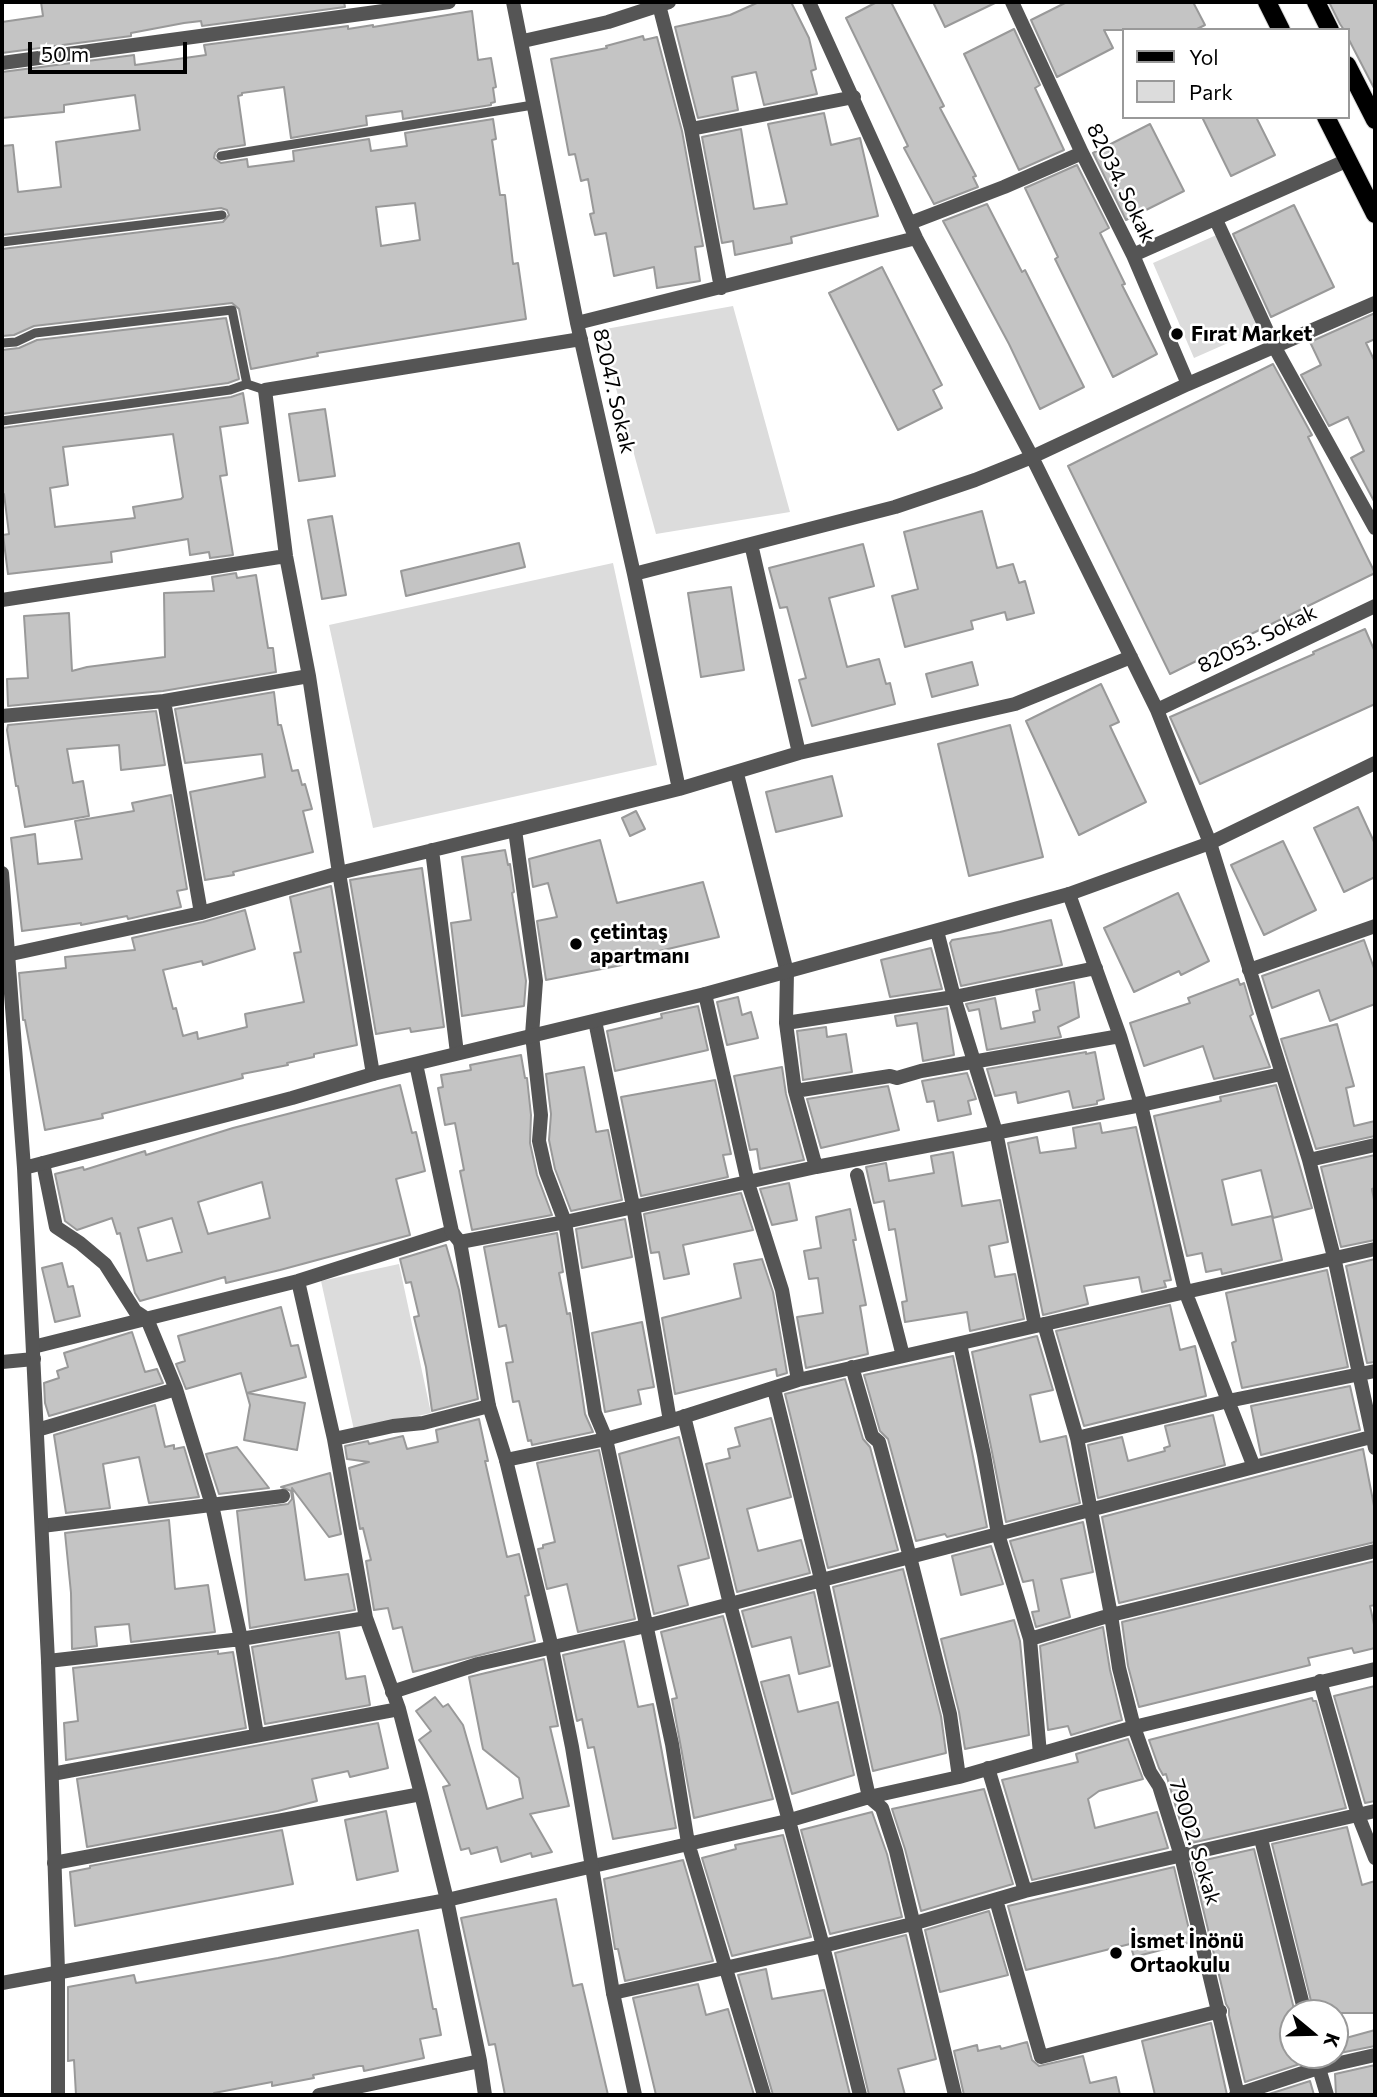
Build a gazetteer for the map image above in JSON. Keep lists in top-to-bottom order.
{
  "streets": {
    "street": [
      "82034. Sokak",
      "82047. Sokak",
      "82053. Sokak",
      "79002. Sokak"
    ]
  },
  "places": ["Fırat Market", "çetintaş apartmanı", "İsmet İnönü Ortaokulu"],
  "legend": ["Yol", "Park"],
  "scale_bar": "50 m",
  "north": "right"
}
